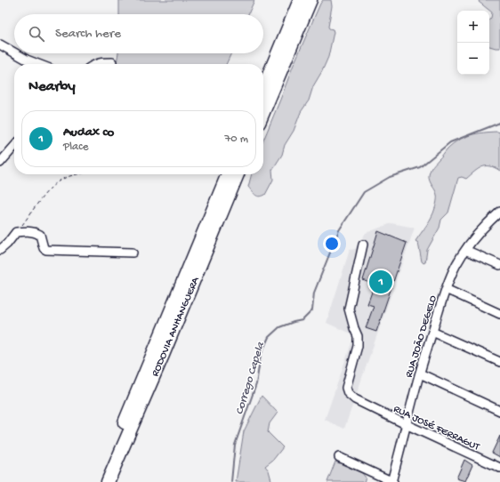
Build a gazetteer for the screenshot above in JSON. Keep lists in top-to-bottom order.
{
  "streets": {
    "highway": ["RODOVIA ANHANGUERA"],
    "street": ["RUA JOÃO DEGELO", "RUA JOSÉ FERRAGUT"]
  },
  "crossings": [
    ["RUA JOÃO DEGELO", "RUA JOSÉ FERRAGUT"]
  ],
  "water": ["Corrego Capela"],
  "page": {
    "map_buttons": ["+", "−"],
    "search": "Search here",
    "heading": "Nearby",
    "list": [
      {
        "mark": "1",
        "name": "Audax co",
        "note": "Place",
        "value": "70 m"
      }
    ],
    "pins": "1"
  }
}
